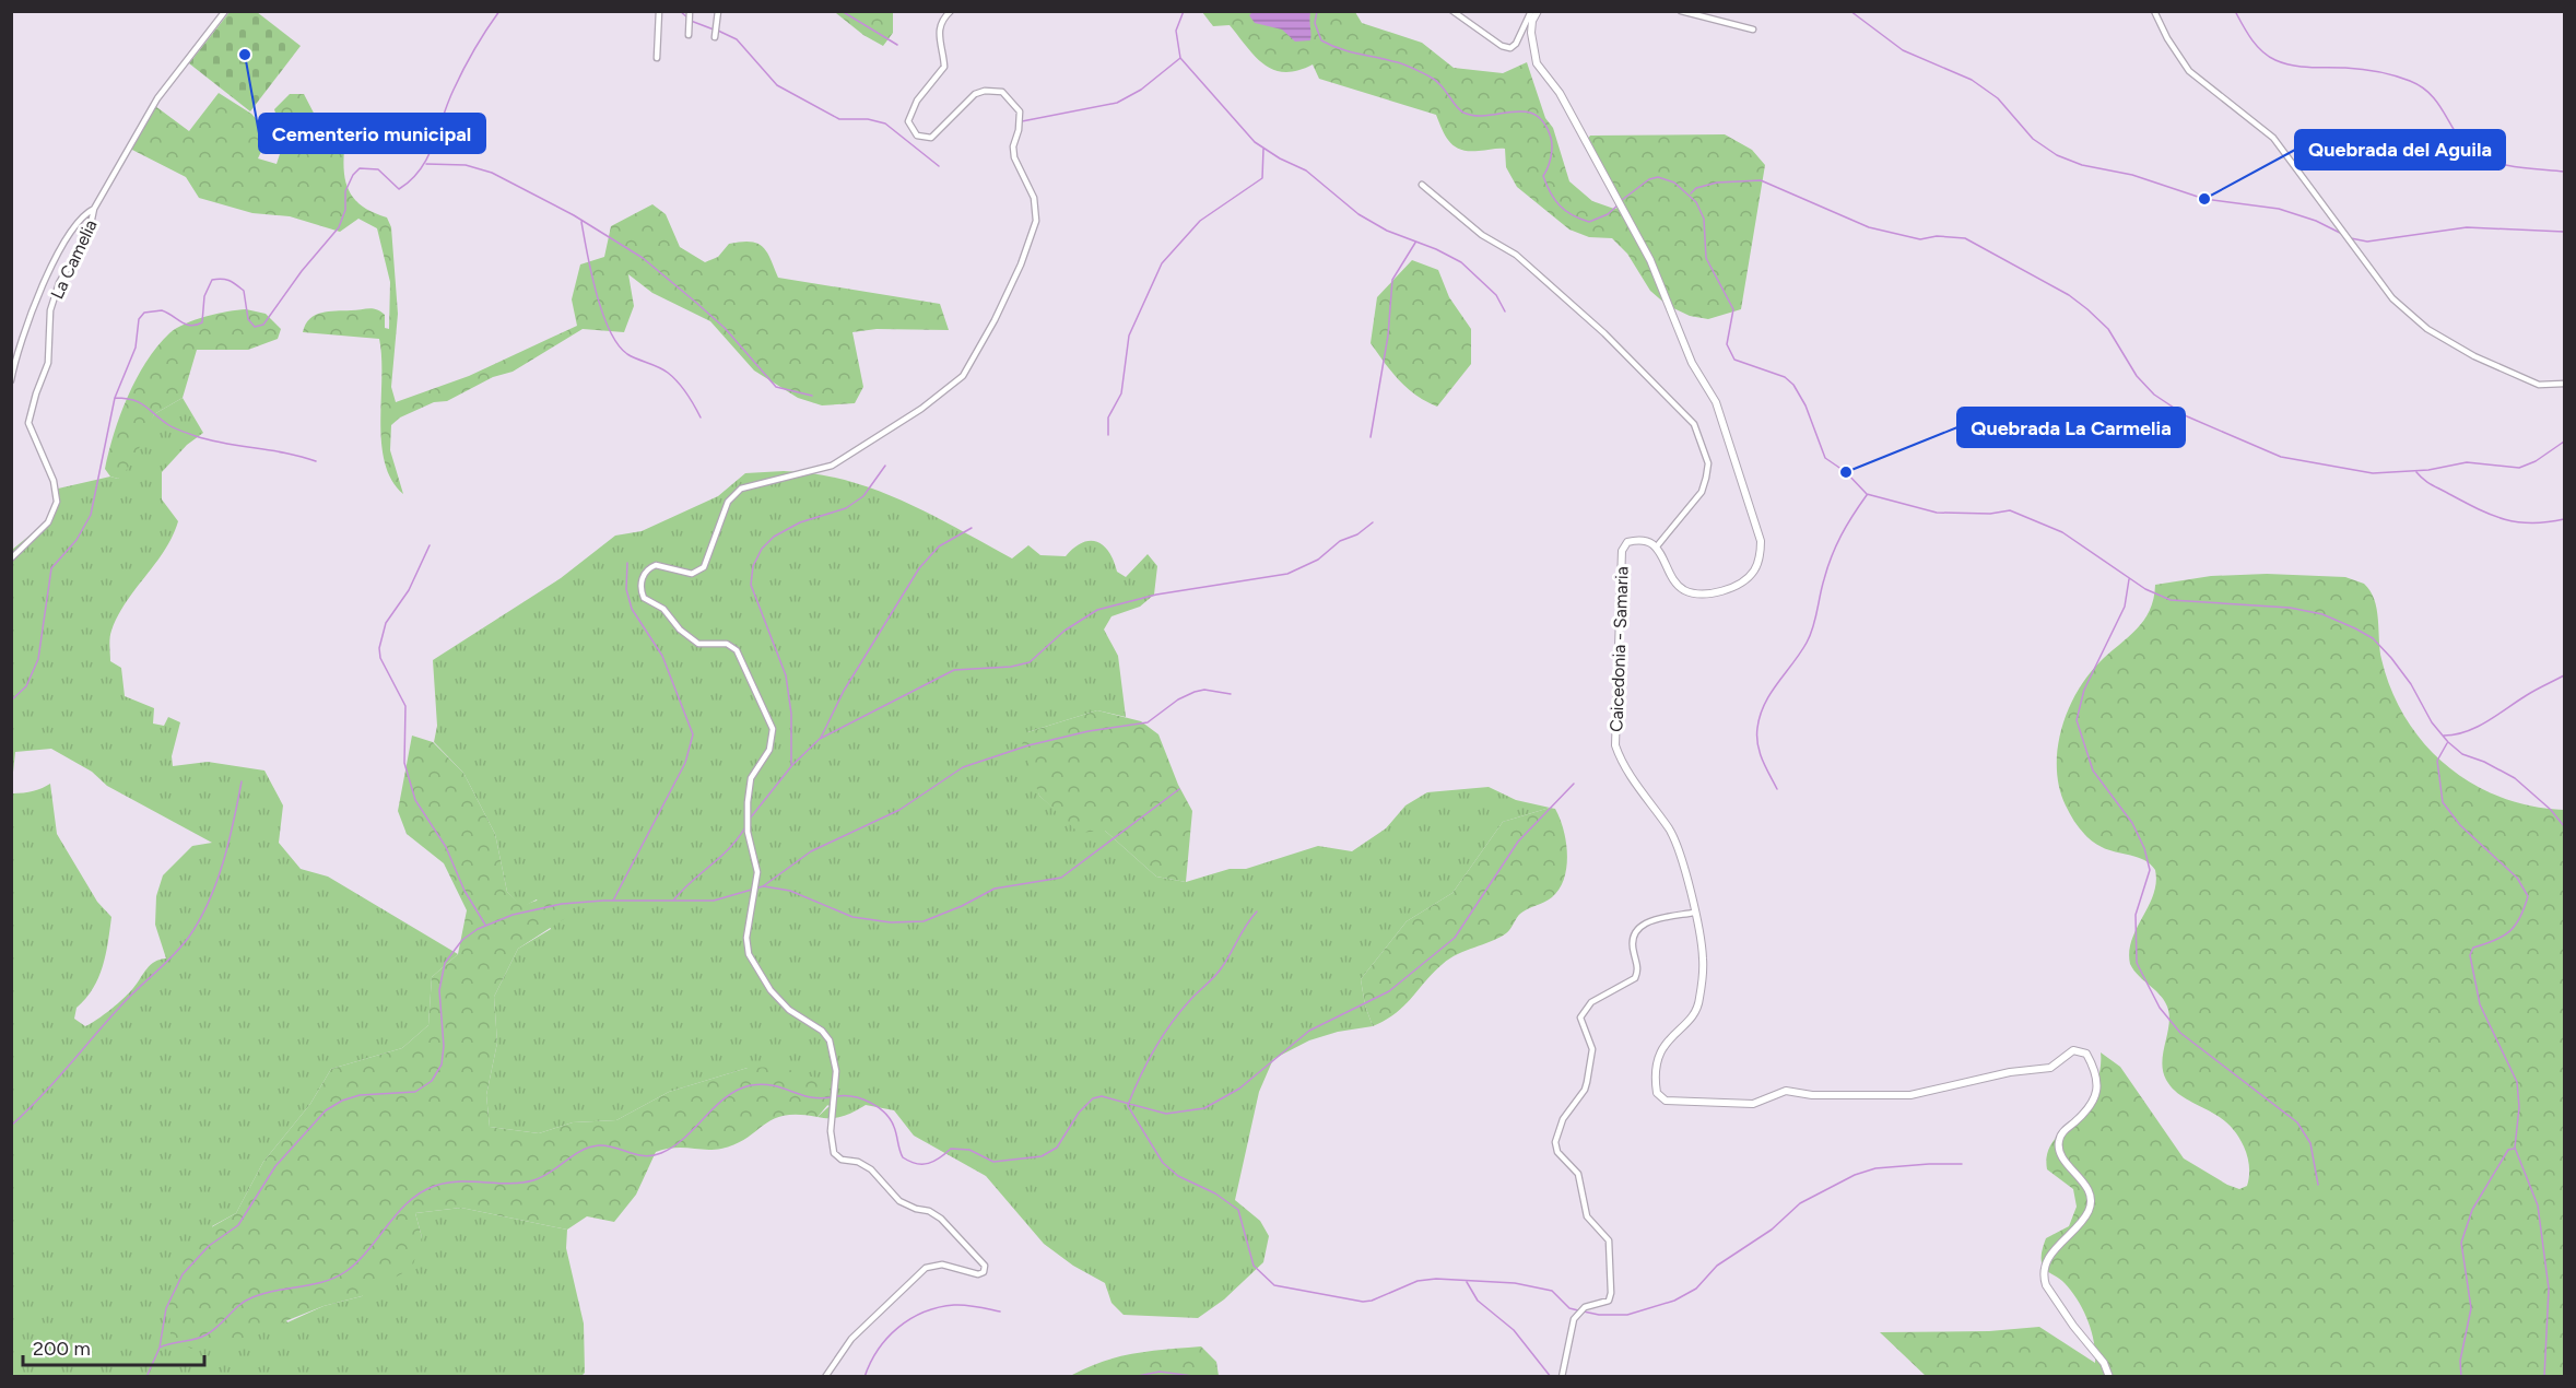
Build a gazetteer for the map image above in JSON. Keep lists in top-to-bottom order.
{
  "streets": {
    "street": ["La Camelia", "Caicedonia - Samaria"]
  },
  "places": ["Cementerio municipal", "Quebrada del Aguila", "Quebrada La Carmelia"],
  "scale_bar": "200 m"
}
